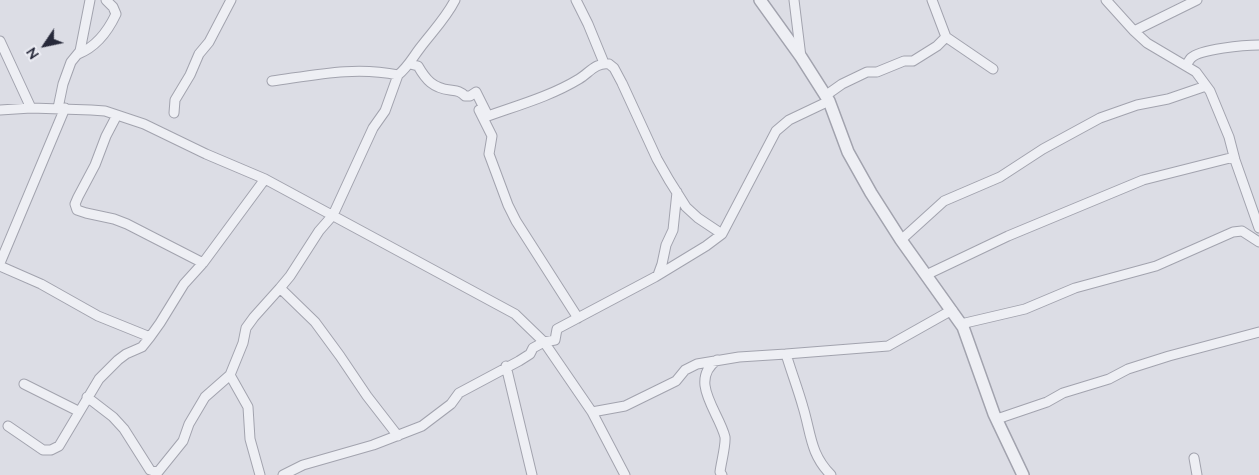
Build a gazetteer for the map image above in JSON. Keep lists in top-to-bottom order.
{
  "north": "bottom left"
}
